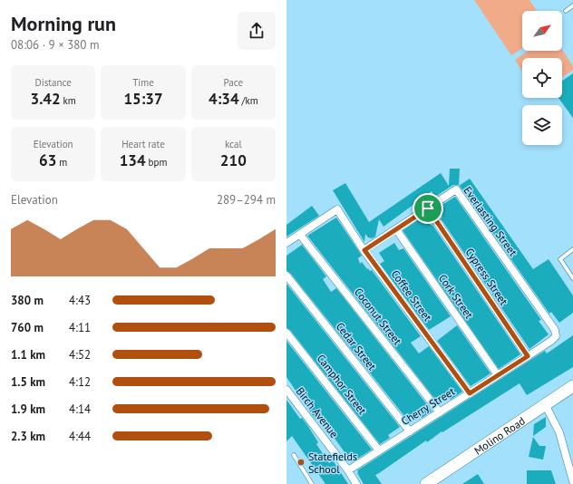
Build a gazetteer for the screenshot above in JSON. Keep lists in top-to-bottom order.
{
  "streets": {
    "main road": ["Molino Road"],
    "street": [
      "Everlasting Street",
      "Cypress Street",
      "Coffee Street",
      "Cork Street",
      "Coconut Street",
      "Cedar Street",
      "Camphor Street",
      "Cherry Street",
      "Birch Avenue"
    ]
  },
  "crossings": [
    ["Everlasting Street", "Cypress Street"],
    ["Everlasting Street", "Coffee Street"],
    ["Everlasting Street", "Cork Street"],
    ["Everlasting Street", "Cherry Street"],
    ["Cypress Street", "Cherry Street"],
    ["Coffee Street", "Coconut Street"],
    ["Coffee Street", "Cherry Street"],
    ["Cork Street", "Cherry Street"],
    ["Coconut Street", "Cherry Street"],
    ["Cedar Street", "Cherry Street"],
    ["Camphor Street", "Cherry Street"],
    ["Cherry Street", "Birch Avenue"]
  ],
  "places": ["Statefields School"],
  "north": "top right",
  "page": {
    "heading": ["Morning run", "08:06 · 9 × 380 m"],
    "stats": [
      ["Distance", "3.42 km"],
      ["Time", "15:37"],
      ["Pace", "4:34 /km"],
      ["Elevation", "63 m"],
      ["Heart rate", "134 bpm"],
      ["kcal", "210"]
    ],
    "chart": ["Elevation", "289–294 m"],
    "list": [
      {
        "name": "380 m",
        "note": "4:43"
      },
      {
        "name": "760 m",
        "note": "4:11"
      },
      {
        "name": "1.1 km",
        "note": "4:52"
      },
      {
        "name": "1.5 km",
        "note": "4:12"
      },
      {
        "name": "1.9 km",
        "note": "4:14"
      },
      {
        "name": "2.3 km",
        "note": "4:44"
      }
    ]
  }
}
